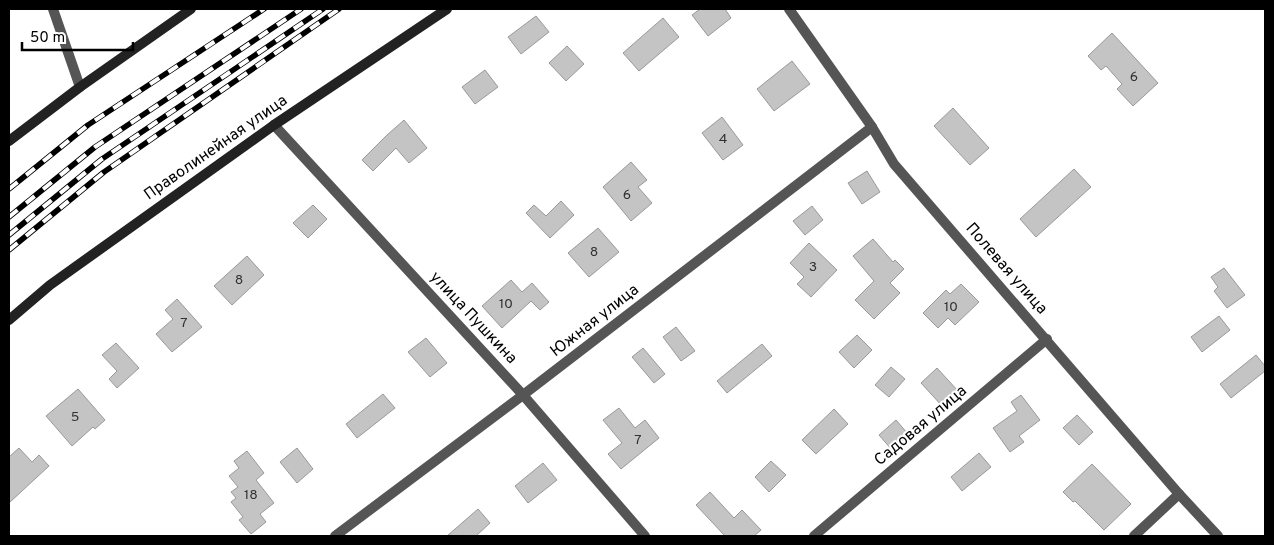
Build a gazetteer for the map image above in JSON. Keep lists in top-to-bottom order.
{
  "streets": {
    "main road": ["Праволинейная улица"],
    "street": [
      "Полевая улица",
      "улица Пушкина",
      "Южная улица",
      "Садовая улица"
    ]
  },
  "crossings": [
    ["Праволинейная улица", "улица Пушкина"],
    ["Полевая улица", "Южная улица"],
    ["Полевая улица", "Садовая улица"],
    ["улица Пушкина", "Южная улица"]
  ],
  "house_numbers": [
    "6",
    "4",
    "6",
    "8",
    "3",
    "8",
    "10",
    "10",
    "7",
    "5",
    "7",
    "18"
  ],
  "scale_bar": "50 m"
}
